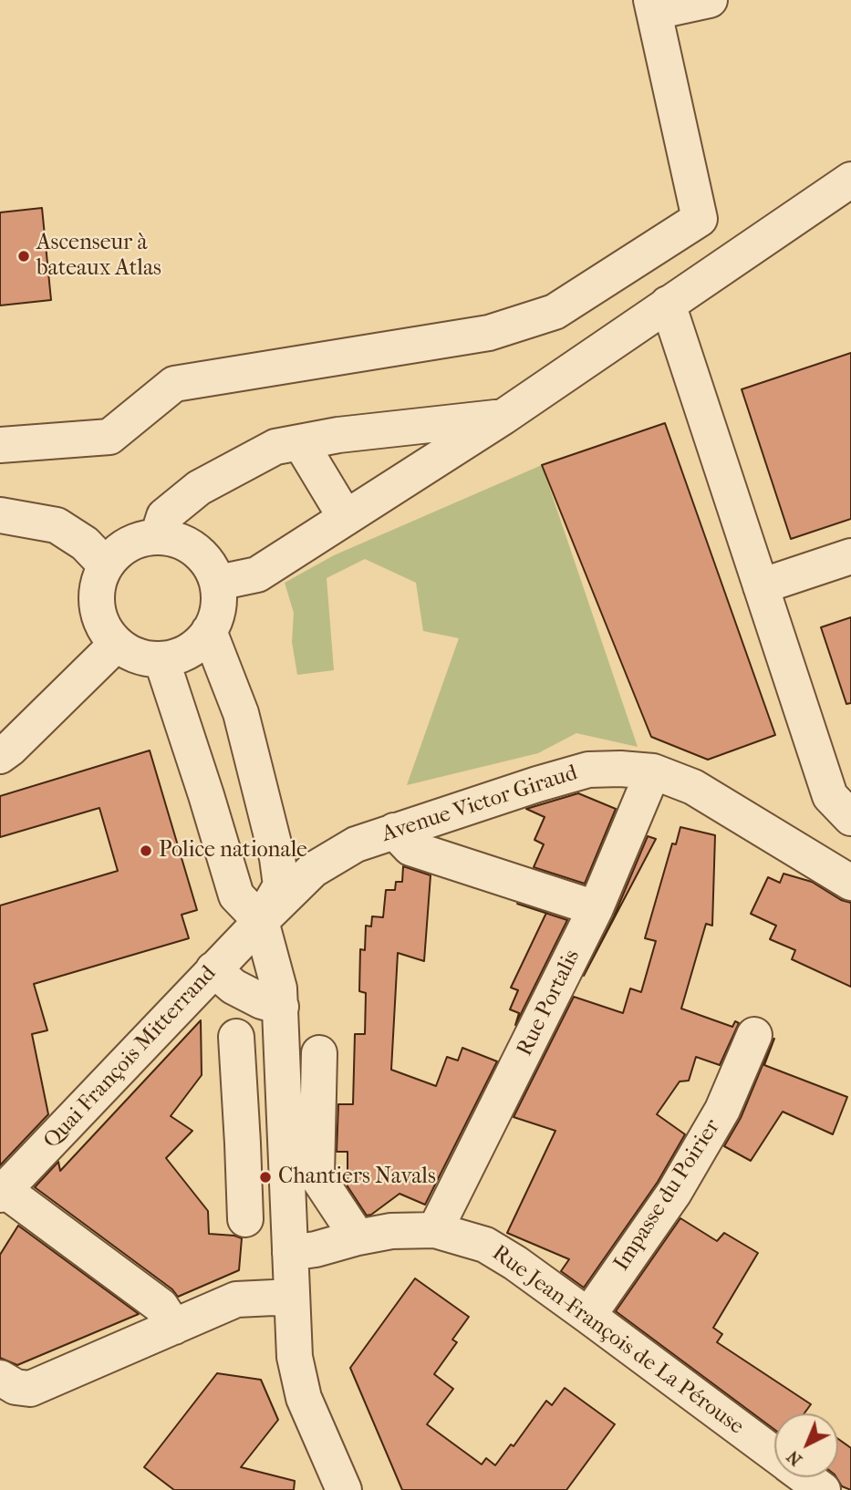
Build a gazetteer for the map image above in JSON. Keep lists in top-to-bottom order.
{
  "streets": {
    "street": [
      "Avenue Victor Giraud",
      "Rue Portalis",
      "Quai François Mitterrand",
      "Impasse du Poirier",
      "Rue Jean-François de La Pérouse"
    ]
  },
  "crossings": [
    ["Avenue Victor Giraud", "Rue Portalis"],
    ["Avenue Victor Giraud", "Quai François Mitterrand"],
    ["Rue Portalis", "Rue Jean-François de La Pérouse"],
    ["Impasse du Poirier", "Rue Jean-François de La Pérouse"]
  ],
  "places": ["Ascenseur à bateaux Atlas", "Police nationale", "Chantiers Navals"],
  "north": "bottom left"
}
